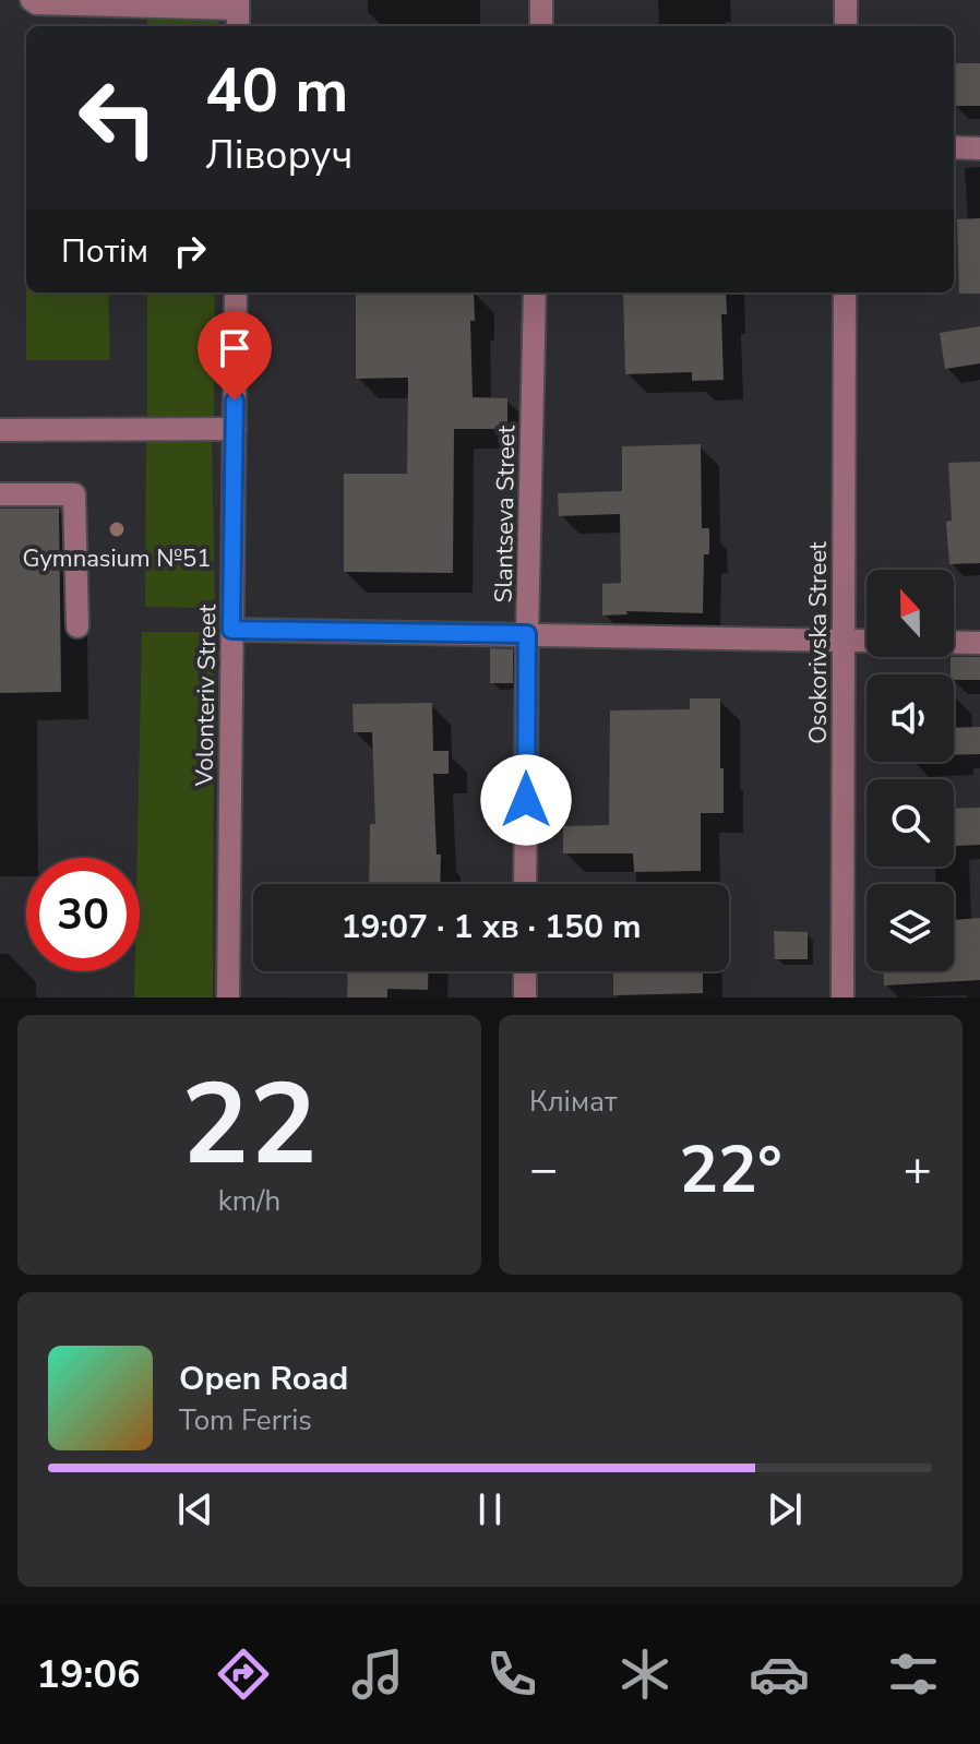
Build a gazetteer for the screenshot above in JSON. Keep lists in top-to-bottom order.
{
  "streets": {
    "street": ["Slantseva Street", "Osokorivska Street", "Volonteriv Street"]
  },
  "places": ["Gymnasium №51"],
  "north": "top",
  "page": {
    "turn": ["40 m", "Ліворуч"],
    "then": "Потім",
    "limit": "30",
    "trip": "19:07 · 1 хв · 150 m",
    "tile": [
      ["22", "km/h"],
      "Клімат"
    ],
    "heat": ["−", "22°", "+"],
    "song": ["Open Road", "Tom Ferris"],
    "tabs": "19:06"
  }
}
